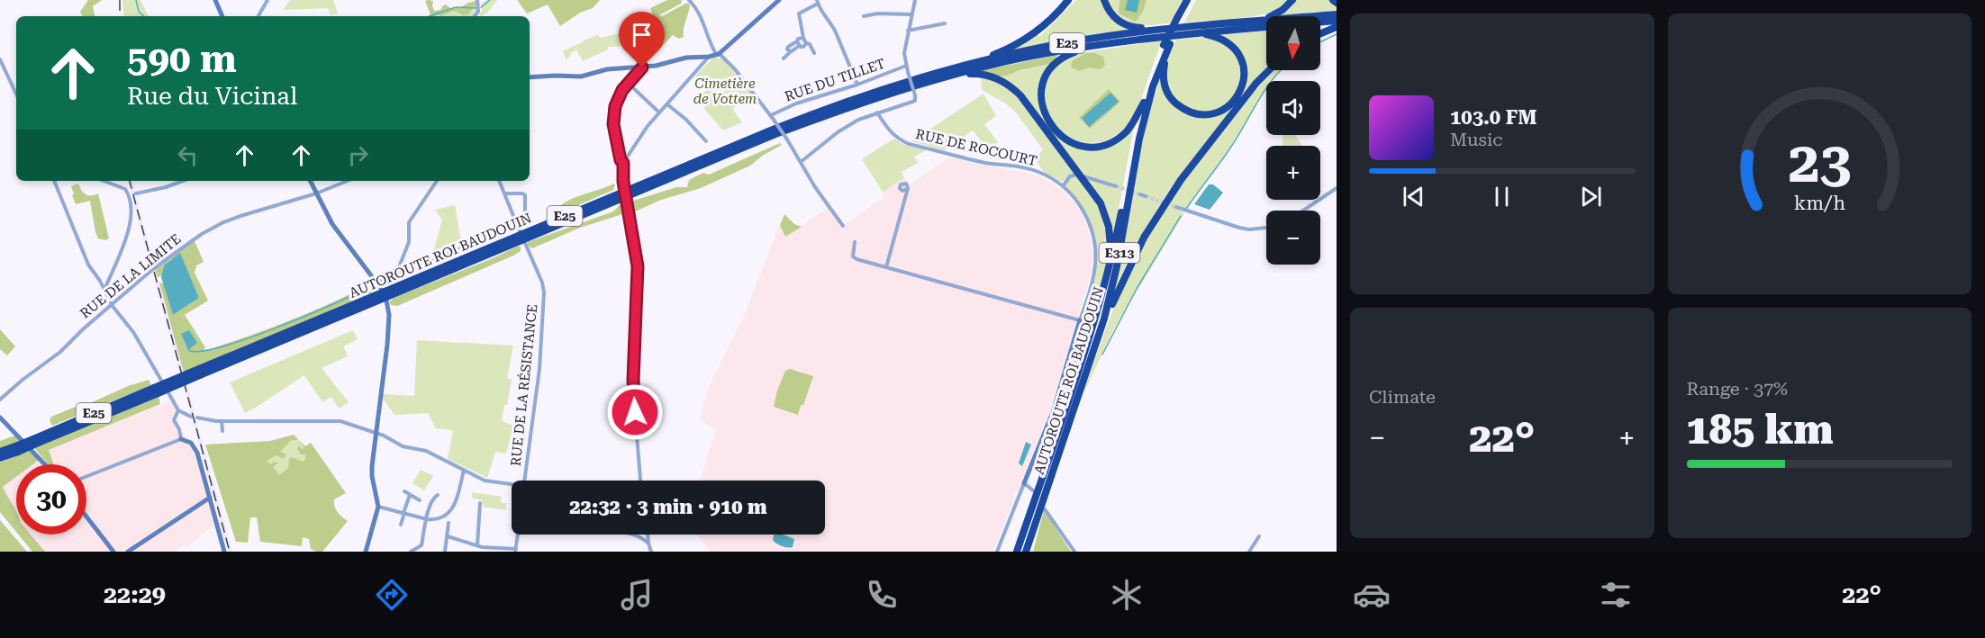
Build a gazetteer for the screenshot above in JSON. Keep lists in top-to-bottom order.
{
  "streets": {
    "highway": ["E25", "E313", "AUTOROUTE ROI BAUDOUIN"],
    "street": [
      "RUE DU TILLET",
      "RUE DE ROCOURT",
      "RUE DE LA LIMITE",
      "RUE DE LA RÉSISTANCE"
    ]
  },
  "crossings": [
    ["E25", "AUTOROUTE ROI BAUDOUIN"],
    ["E313", "AUTOROUTE ROI BAUDOUIN"]
  ],
  "parks": ["Cimetière de Vottem"],
  "north": "bottom",
  "page": {
    "map_buttons": ["+", "−"],
    "turn": ["590 m", "Rue du Vicinal"],
    "song": ["103.0 FM", "Music"],
    "tile": [
      "Climate",
      ["Range · 37%", "185 km"]
    ],
    "heat": ["−", "22°", "+"],
    "limit": "30",
    "trip": "22:32 · 3 min · 910 m",
    "tabs": ["22:29", "22°"],
    "gauge": ["23", "km/h"]
  }
}
